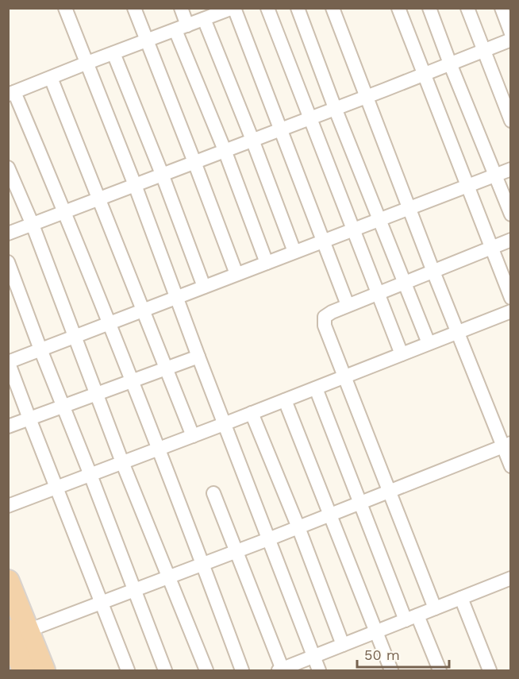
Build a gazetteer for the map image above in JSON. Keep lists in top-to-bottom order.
{
  "scale_bar": "50 m"
}
